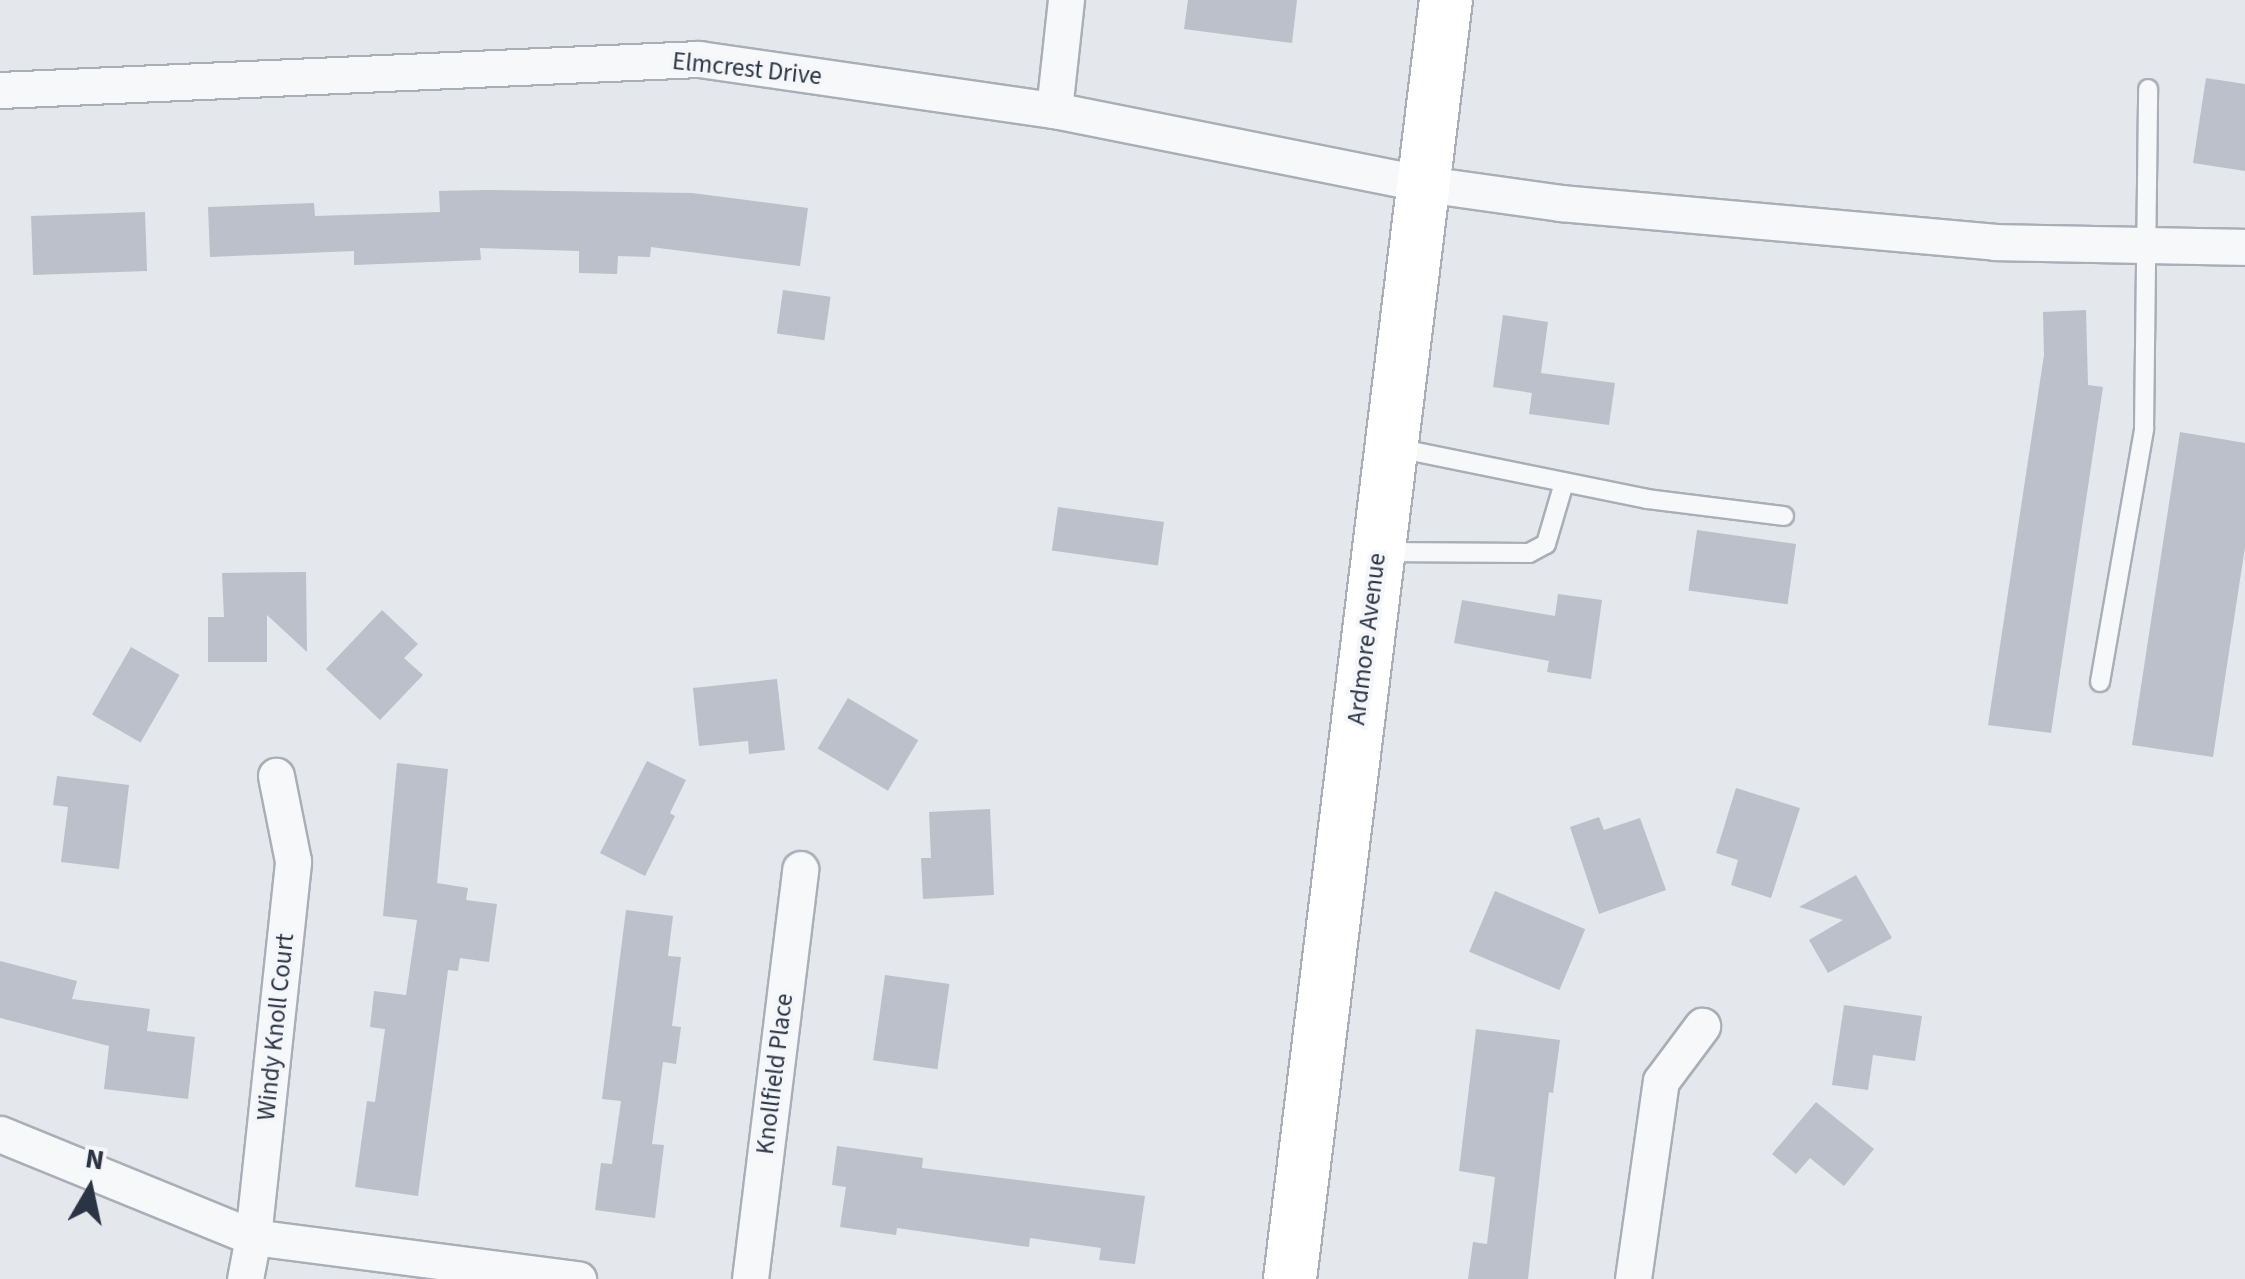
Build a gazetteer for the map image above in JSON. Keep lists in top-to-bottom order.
{
  "streets": {
    "main road": ["Ardmore Avenue"],
    "street": ["Elmcrest Drive", "Windy Knoll Court", "Knollfield Place"]
  },
  "crossings": [
    ["Elmcrest Drive", "Ardmore Avenue"]
  ],
  "north": "top"
}
